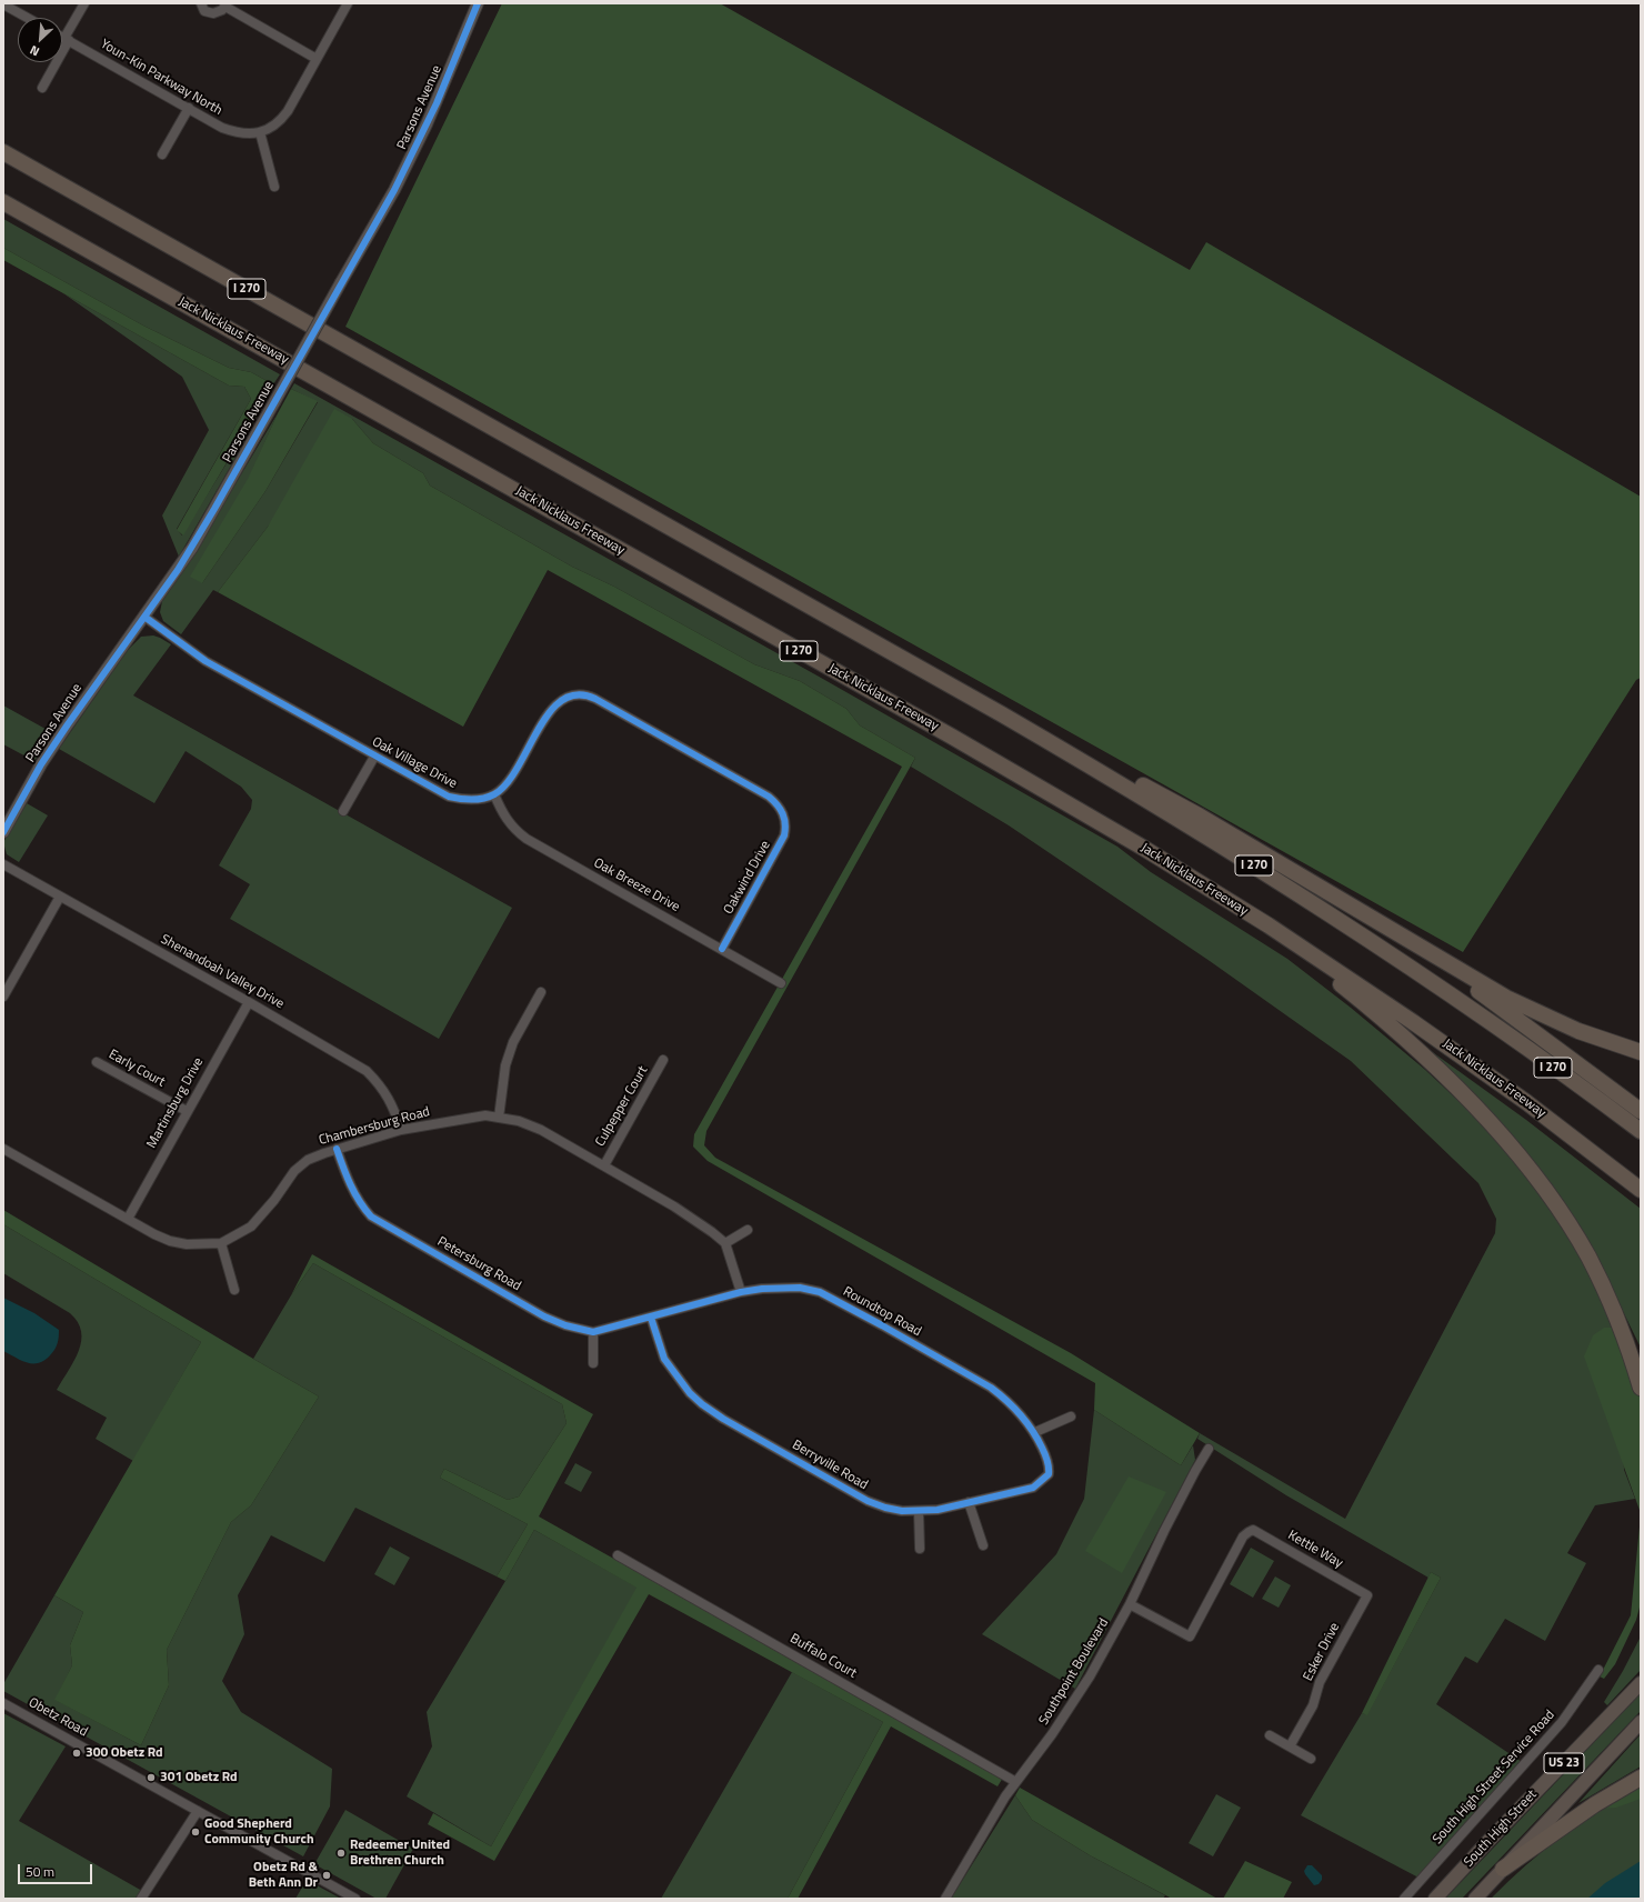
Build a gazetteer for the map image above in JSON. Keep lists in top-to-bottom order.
{
  "streets": {
    "highway": ["I 270", "Jack Nicklaus Freeway"],
    "main road": ["US 23", "South High Street"],
    "street": [
      "Youn-Kin Parkway North",
      "Parsons Avenue",
      "Oak Village Drive",
      "Oakwind Drive",
      "Oak Breeze Drive",
      "Shenandoah Valley Drive",
      "Early Court",
      "Martinsburg Drive",
      "Culpepper Court",
      "Chambersburg Road",
      "Petersburg Road",
      "Roundtop Road",
      "Berryville Road",
      "Kettle Way",
      "Esker Drive",
      "Buffalo Court",
      "Southpoint Boulevard",
      "Obetz Road",
      "South High Street Service Road"
    ]
  },
  "crossings": [
    ["Parsons Avenue", "Oak Village Drive"],
    ["Oak Village Drive", "Oakwind Drive"],
    ["Oak Village Drive", "Oak Breeze Drive"],
    ["Oakwind Drive", "Oak Breeze Drive"],
    ["Shenandoah Valley Drive", "Martinsburg Drive"],
    ["Shenandoah Valley Drive", "Chambersburg Road"],
    ["Early Court", "Martinsburg Drive"],
    ["Martinsburg Drive", "Chambersburg Road"],
    ["Culpepper Court", "Chambersburg Road"],
    ["Chambersburg Road", "Petersburg Road"],
    ["Petersburg Road", "Roundtop Road"],
    ["Petersburg Road", "Berryville Road"],
    ["Roundtop Road", "Berryville Road"],
    ["Kettle Way", "Esker Drive"],
    ["Kettle Way", "Southpoint Boulevard"],
    ["Buffalo Court", "Southpoint Boulevard"]
  ],
  "places": [
    "300 Obetz Rd",
    "301 Obetz Rd",
    "Good Shepherd Community Church",
    "Redeemer United Brethren Church",
    "Obetz Rd & Beth Ann Dr"
  ],
  "scale_bar": "50 m",
  "north": "bottom left"
}
